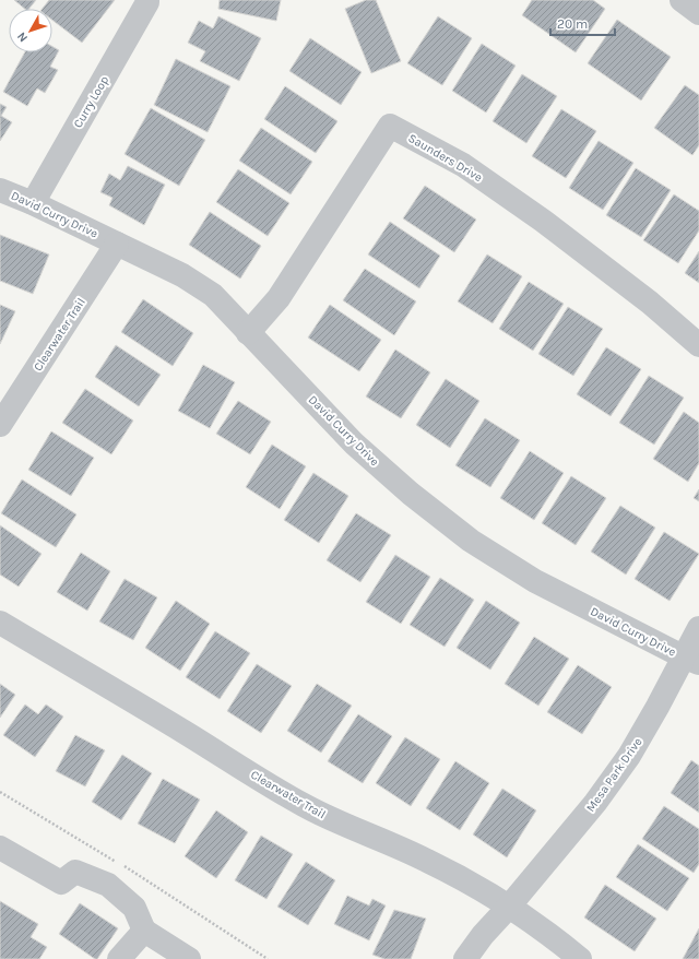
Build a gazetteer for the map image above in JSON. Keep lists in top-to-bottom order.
{
  "streets": {
    "street": [
      "Curry Loop",
      "Saunders Drive",
      "David Curry Drive",
      "Clearwater Trail",
      "Mesa Park Drive"
    ]
  },
  "crossings": [
    ["Curry Loop", "David Curry Drive"],
    ["Saunders Drive", "David Curry Drive"],
    ["David Curry Drive", "Clearwater Trail"],
    ["David Curry Drive", "Mesa Park Drive"],
    ["Clearwater Trail", "Mesa Park Drive"]
  ],
  "scale_bar": "20 m",
  "north": "bottom left"
}
